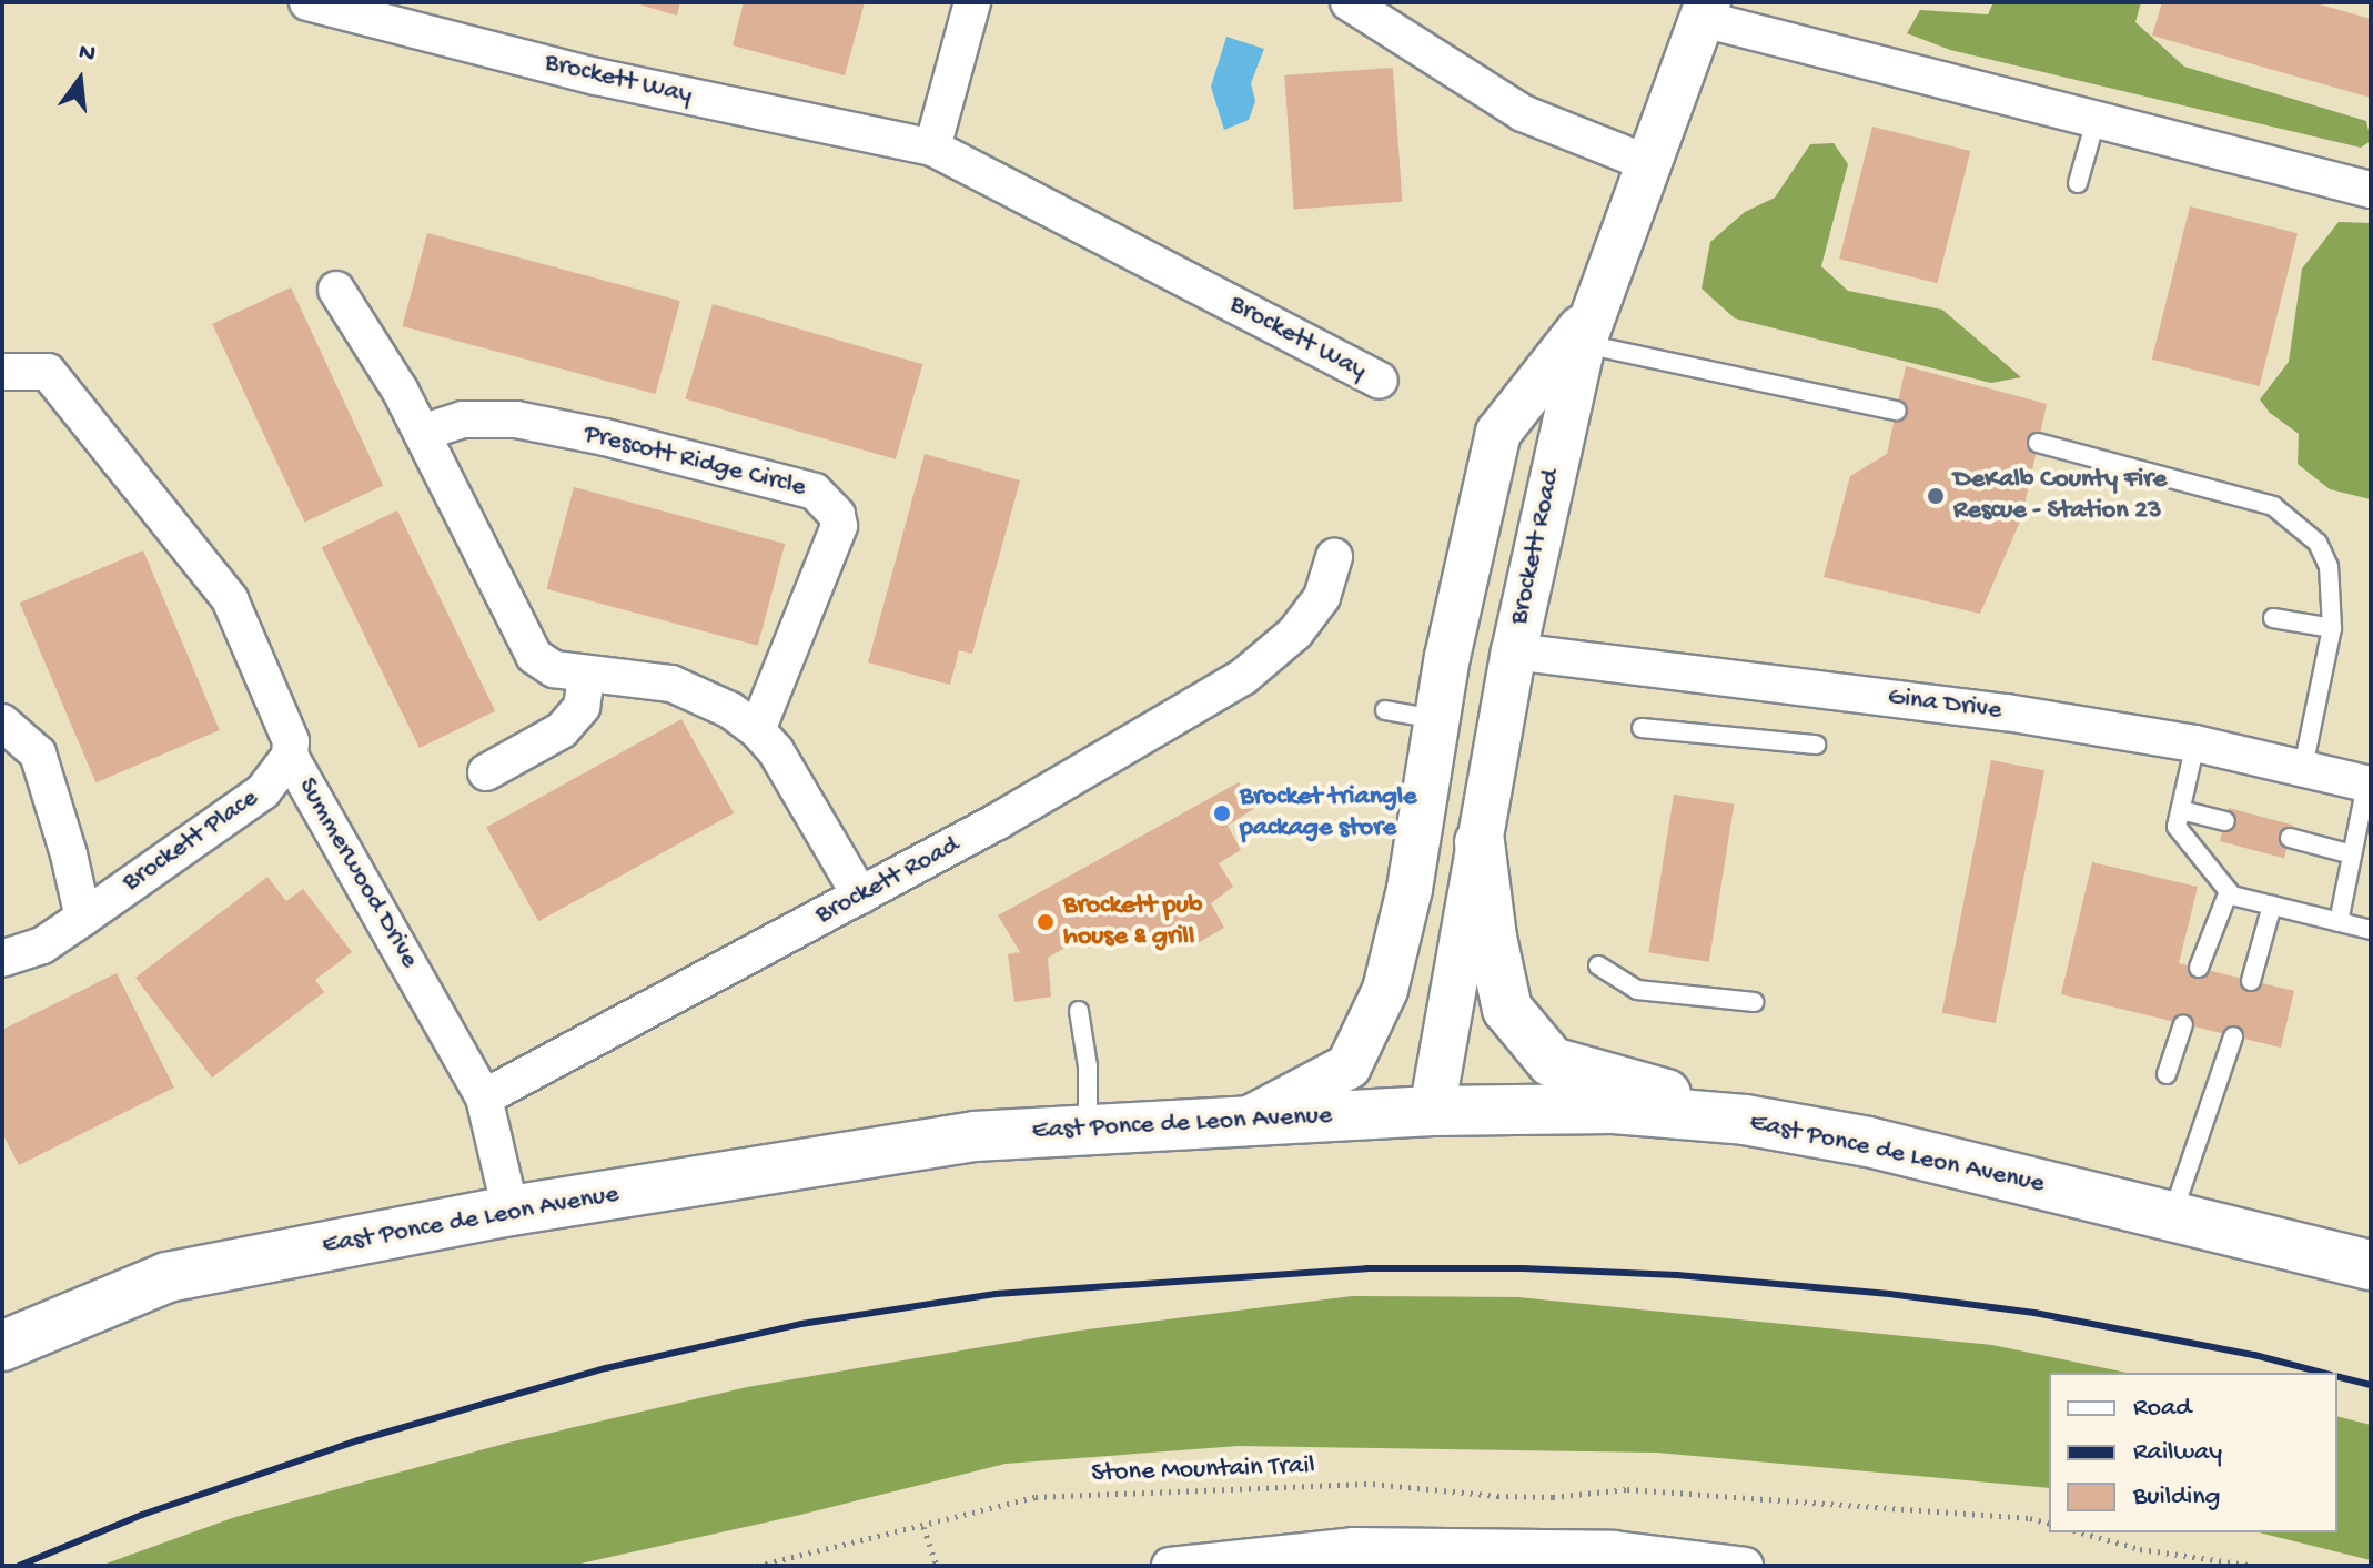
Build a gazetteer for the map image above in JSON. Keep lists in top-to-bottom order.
{
  "streets": {
    "main road": ["East Ponce de Leon Avenue"],
    "street": [
      "Brockett Way",
      "Prescott Ridge Circle",
      "Brockett Road",
      "Gina Drive",
      "Brockett Place",
      "Summerwood Drive"
    ],
    "path": ["Stone Mountain Trail"]
  },
  "crossings": [
    ["Brockett Road", "Gina Drive"],
    ["Brockett Road", "Summerwood Drive"],
    ["Brockett Road", "East Ponce de Leon Avenue"],
    ["Brockett Place", "Summerwood Drive"],
    ["Summerwood Drive", "East Ponce de Leon Avenue"]
  ],
  "places": ["DeKalb County Fire Rescue - Station 23", "Brocket triangle package store", "Brockett pub house & grill"],
  "legend": ["Road", "Railway", "Building"],
  "north": "top"
}
